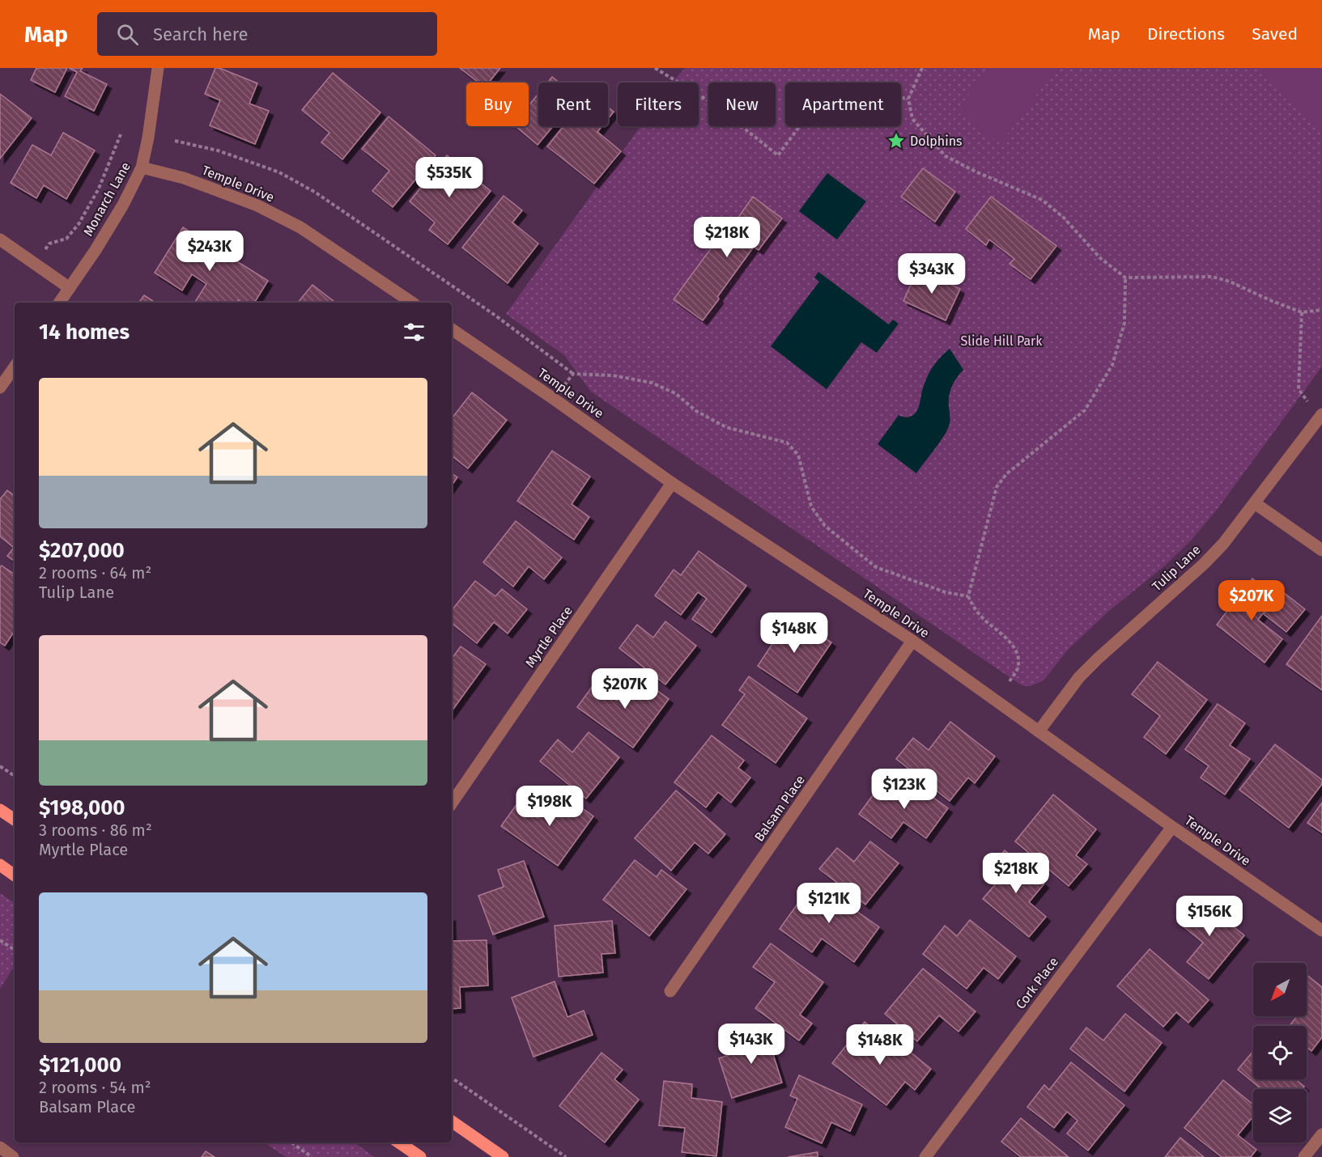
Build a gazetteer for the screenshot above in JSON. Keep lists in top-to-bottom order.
{
  "streets": {
    "street": [
      "Temple Drive",
      "Monarch Lane",
      "Tulip Lane",
      "Myrtle Place",
      "Balsam Place",
      "Cork Place"
    ]
  },
  "crossings": [
    ["Temple Drive", "Monarch Lane"],
    ["Temple Drive", "Tulip Lane"],
    ["Temple Drive", "Myrtle Place"],
    ["Temple Drive", "Balsam Place"],
    ["Temple Drive", "Cork Place"]
  ],
  "parks": ["Slide Hill Park"],
  "places": {
    "place": ["Dolphins"]
  },
  "north": "bottom left",
  "page": {
    "header": "Map",
    "search": "Search here",
    "nav": ["Map", "Directions", "Saved"],
    "chip": [
      "Buy",
      "Rent",
      "Filters",
      "New",
      "Apartment"
    ],
    "price": [
      "$535K",
      "$218K",
      "$243K",
      "$343K",
      "$207K",
      "$148K",
      "$207K",
      "$123K",
      "$198K",
      "$218K",
      "$121K",
      "$156K",
      "$143K",
      "$148K"
    ],
    "heading": "14 homes",
    "list": [
      {
        "name": "$207,000",
        "note": "2 rooms · 64 m² · Tulip Lane"
      },
      {
        "name": "$198,000",
        "note": "3 rooms · 86 m² · Myrtle Place"
      },
      {
        "name": "$121,000",
        "note": "2 rooms · 54 m² · Balsam Place"
      }
    ]
  }
}
